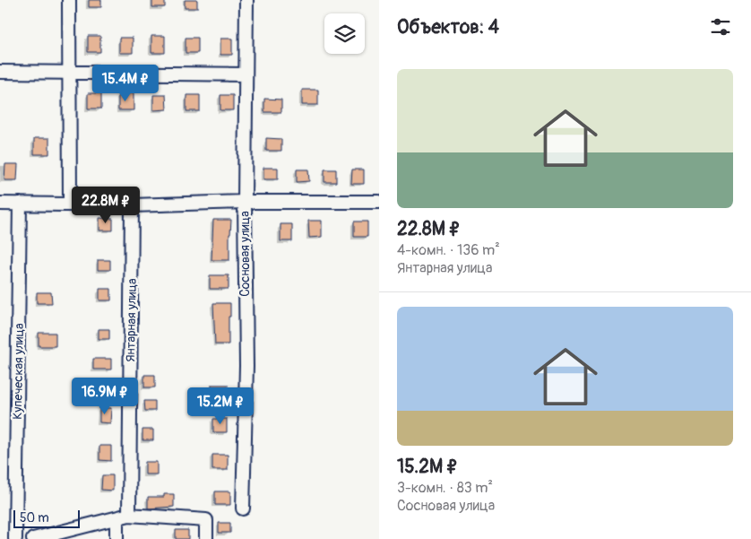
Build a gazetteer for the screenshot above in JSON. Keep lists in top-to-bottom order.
{
  "streets": {
    "street": ["Сосновая улица", "Янтарная улица", "Купеческая улица"]
  },
  "scale_bar": "50 m",
  "page": {
    "heading": "Объектов: 4",
    "list": [
      {
        "name": "22.8M ₽",
        "note": "4-комн. · 136 m² · Янтарная улица"
      },
      {
        "name": "15.2M ₽",
        "note": "3-комн. · 83 m² · Сосновая улица"
      }
    ],
    "price": [
      "15.4M ₽",
      "22.8M ₽",
      "16.9M ₽",
      "15.2M ₽"
    ],
    "scale": "50 m"
  }
}
